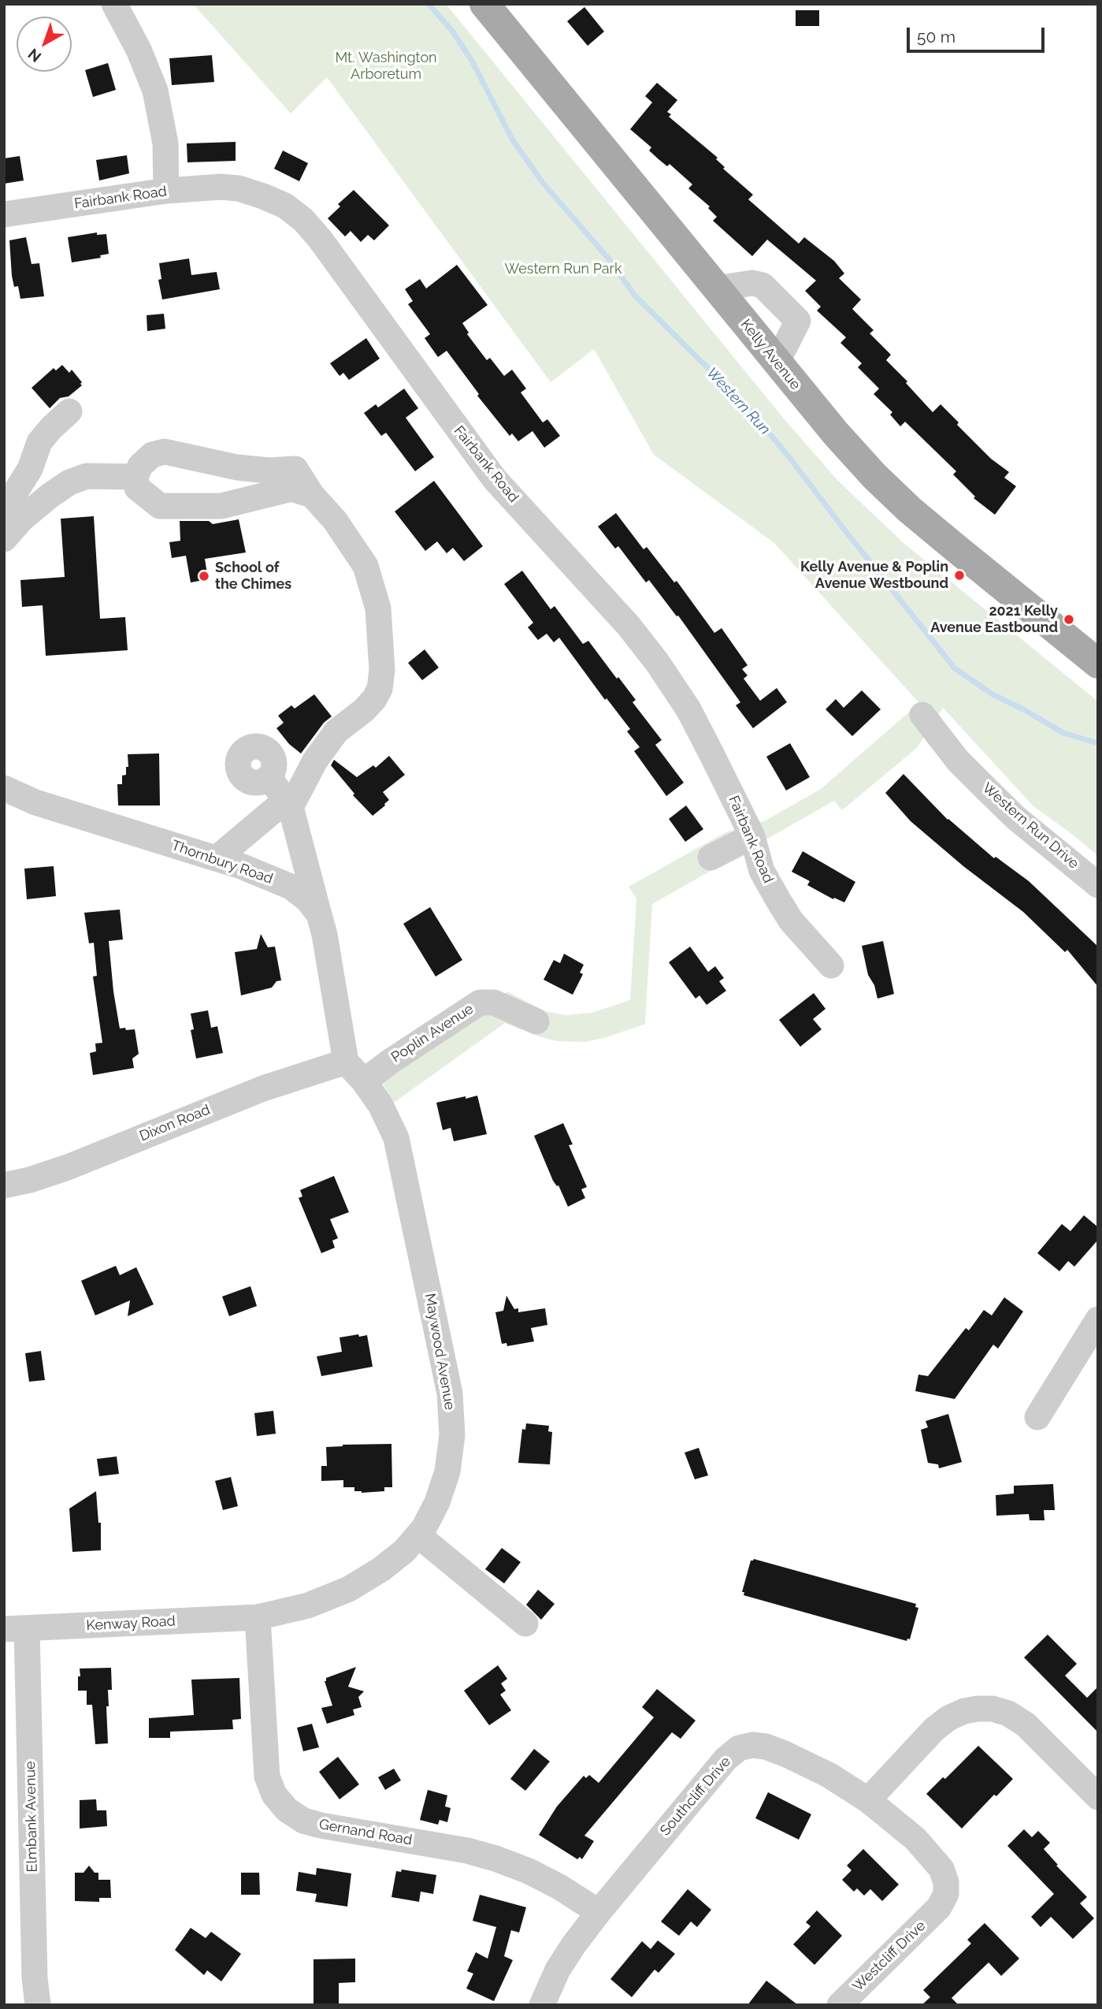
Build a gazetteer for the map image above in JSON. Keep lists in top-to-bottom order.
{
  "streets": {
    "main road": ["Kelly Avenue"],
    "street": [
      "Fairbank Road",
      "Western Run Drive",
      "Thornbury Road",
      "Poplin Avenue",
      "Dixon Road",
      "Maywood Avenue",
      "Kenway Road",
      "Southcliff Drive",
      "Elmbank Avenue",
      "Gernand Road",
      "Westcliff Drive"
    ]
  },
  "crossings": [
    ["Thornbury Road", "Dixon Road"],
    ["Thornbury Road", "Maywood Avenue"],
    ["Poplin Avenue", "Maywood Avenue"],
    ["Dixon Road", "Maywood Avenue"],
    ["Maywood Avenue", "Kenway Road"],
    ["Maywood Avenue", "Gernand Road"],
    ["Kenway Road", "Elmbank Avenue"],
    ["Kenway Road", "Gernand Road"],
    ["Southcliff Drive", "Gernand Road"],
    ["Southcliff Drive", "Westcliff Drive"]
  ],
  "water": ["Western Run"],
  "parks": ["Mt. Washington Arboretum", "Western Run Park"],
  "places": ["Kelly Avenue & Poplin Avenue Westbound", "School of the Chimes", "2021 Kelly Avenue Eastbound"],
  "scale_bar": "50 m",
  "north": "bottom left"
}
